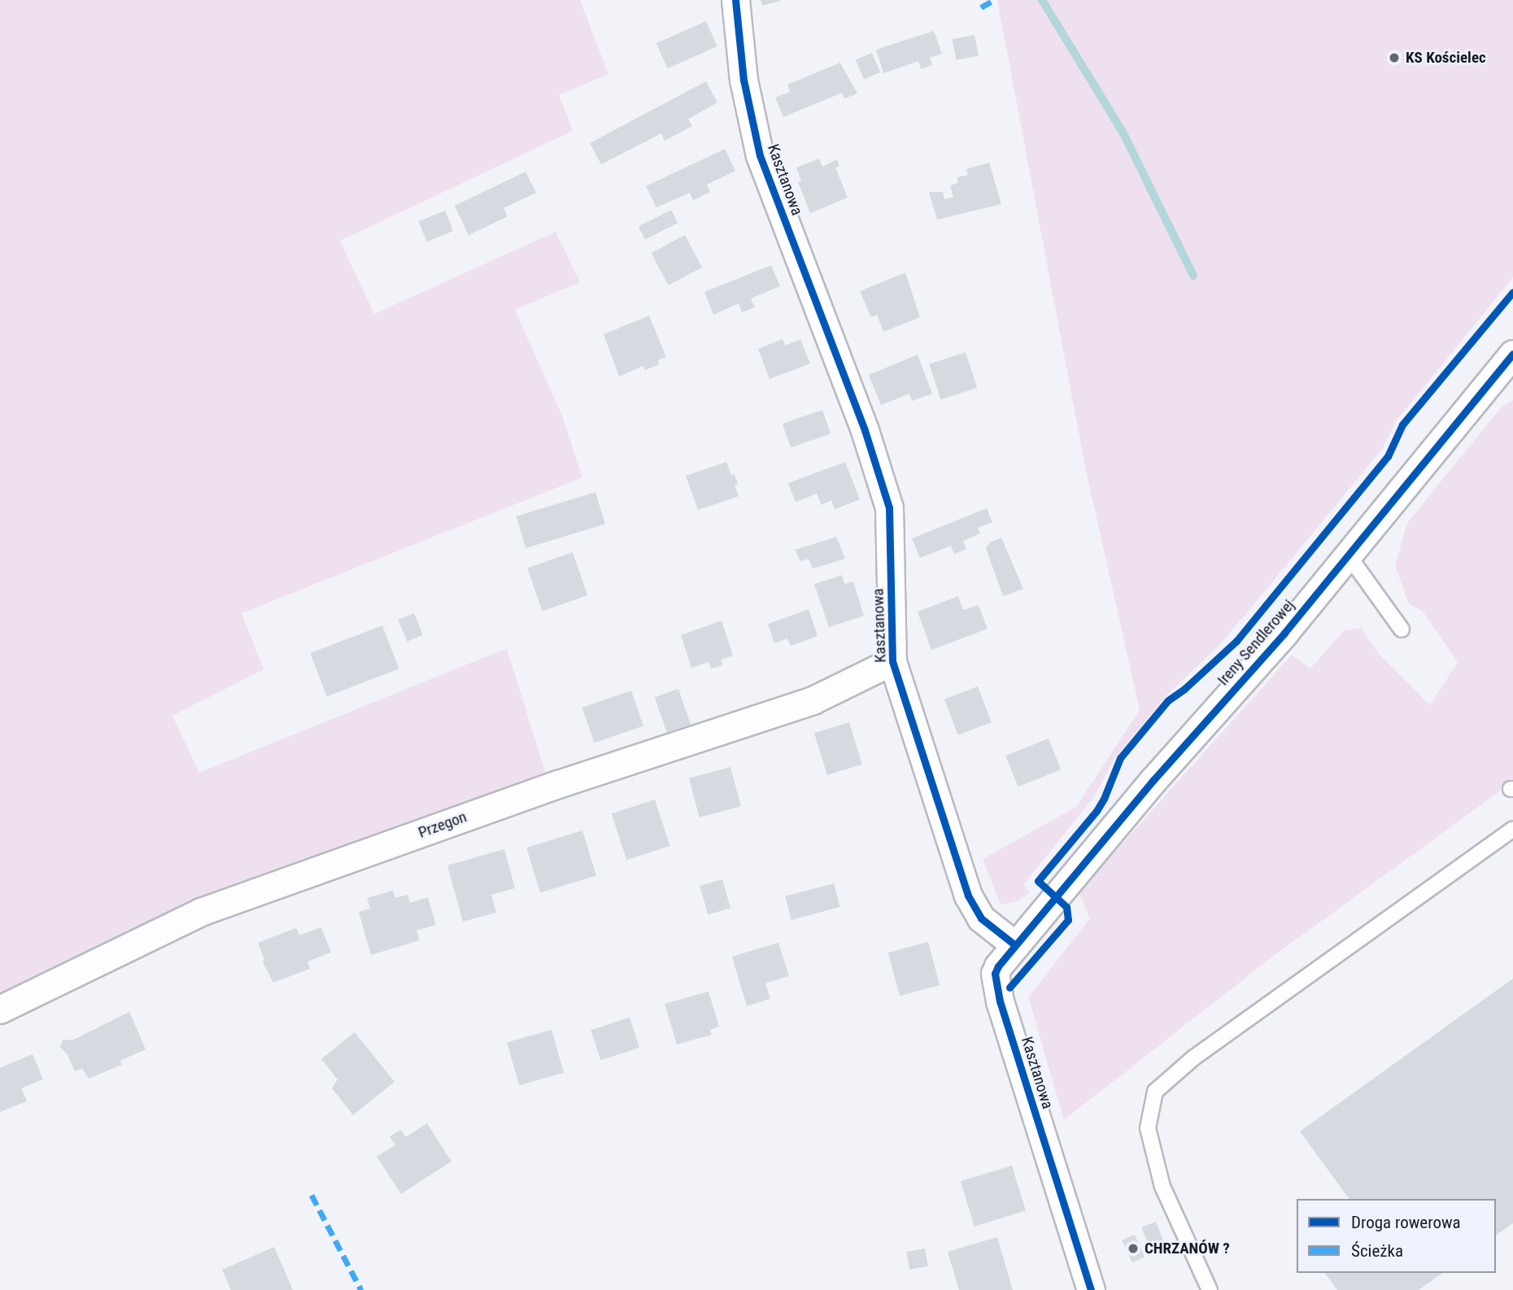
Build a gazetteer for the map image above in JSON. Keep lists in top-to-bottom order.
{
  "streets": {
    "street": ["Kasztanowa", "Ireny Sendlerowej", "Przegon"]
  },
  "crossings": [
    ["Kasztanowa", "Ireny Sendlerowej"],
    ["Kasztanowa", "Przegon"]
  ],
  "places": ["KS Kościelec", "CHRZANÓW ?"],
  "legend": ["Droga rowerowa", "Ścieżka"]
}
